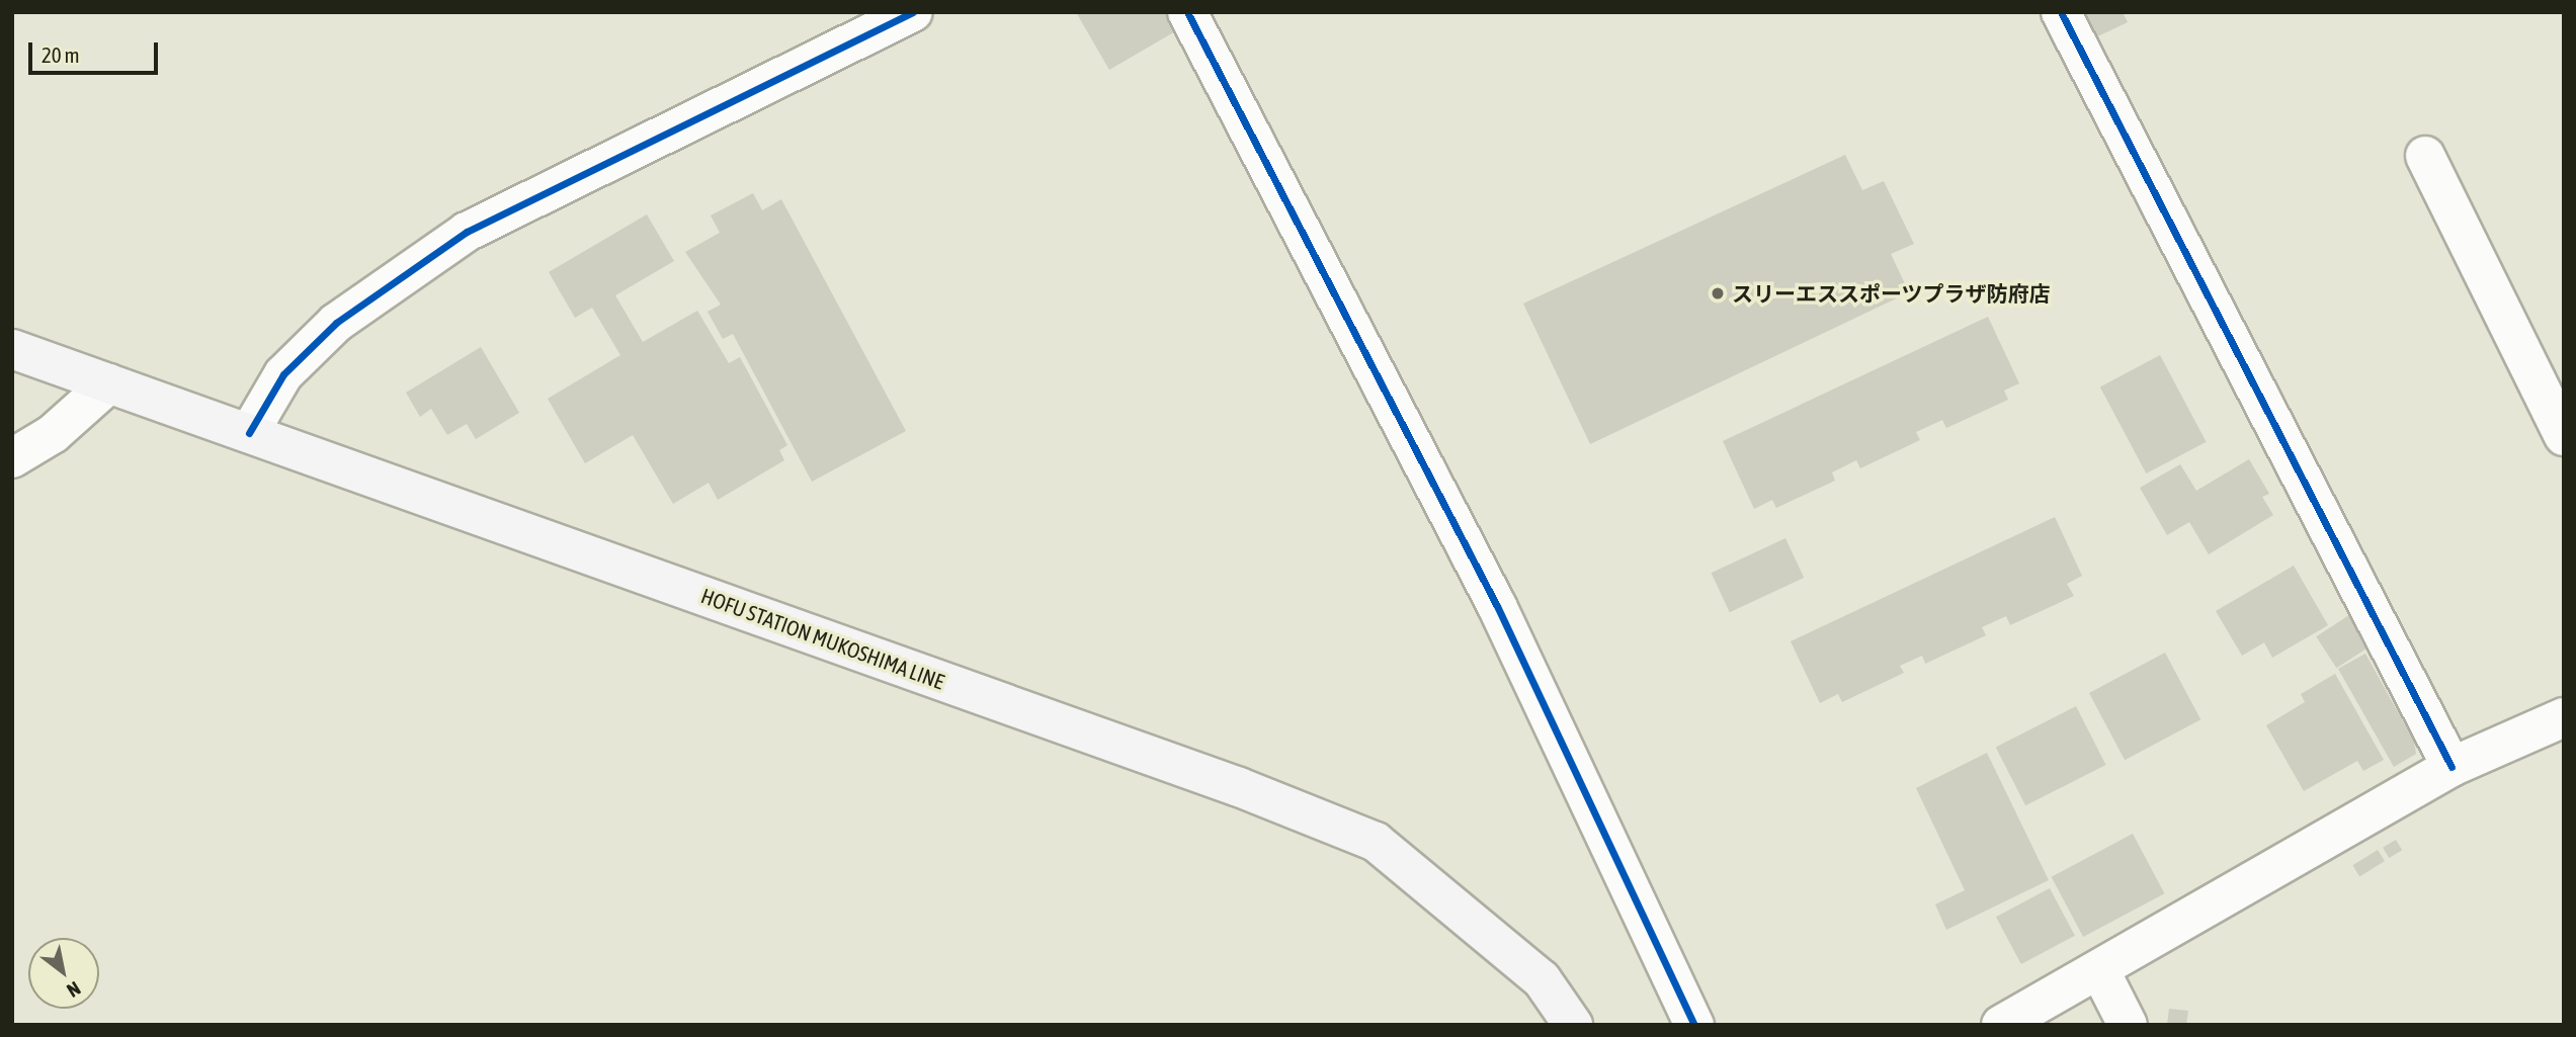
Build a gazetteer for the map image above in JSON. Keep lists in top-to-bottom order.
{
  "streets": {
    "main road": ["HOFU STATION MUKOSHIMA LINE"]
  },
  "places": ["スリーエススポーツプラザ防府店"],
  "scale_bar": "20 m",
  "north": "bottom right"
}
